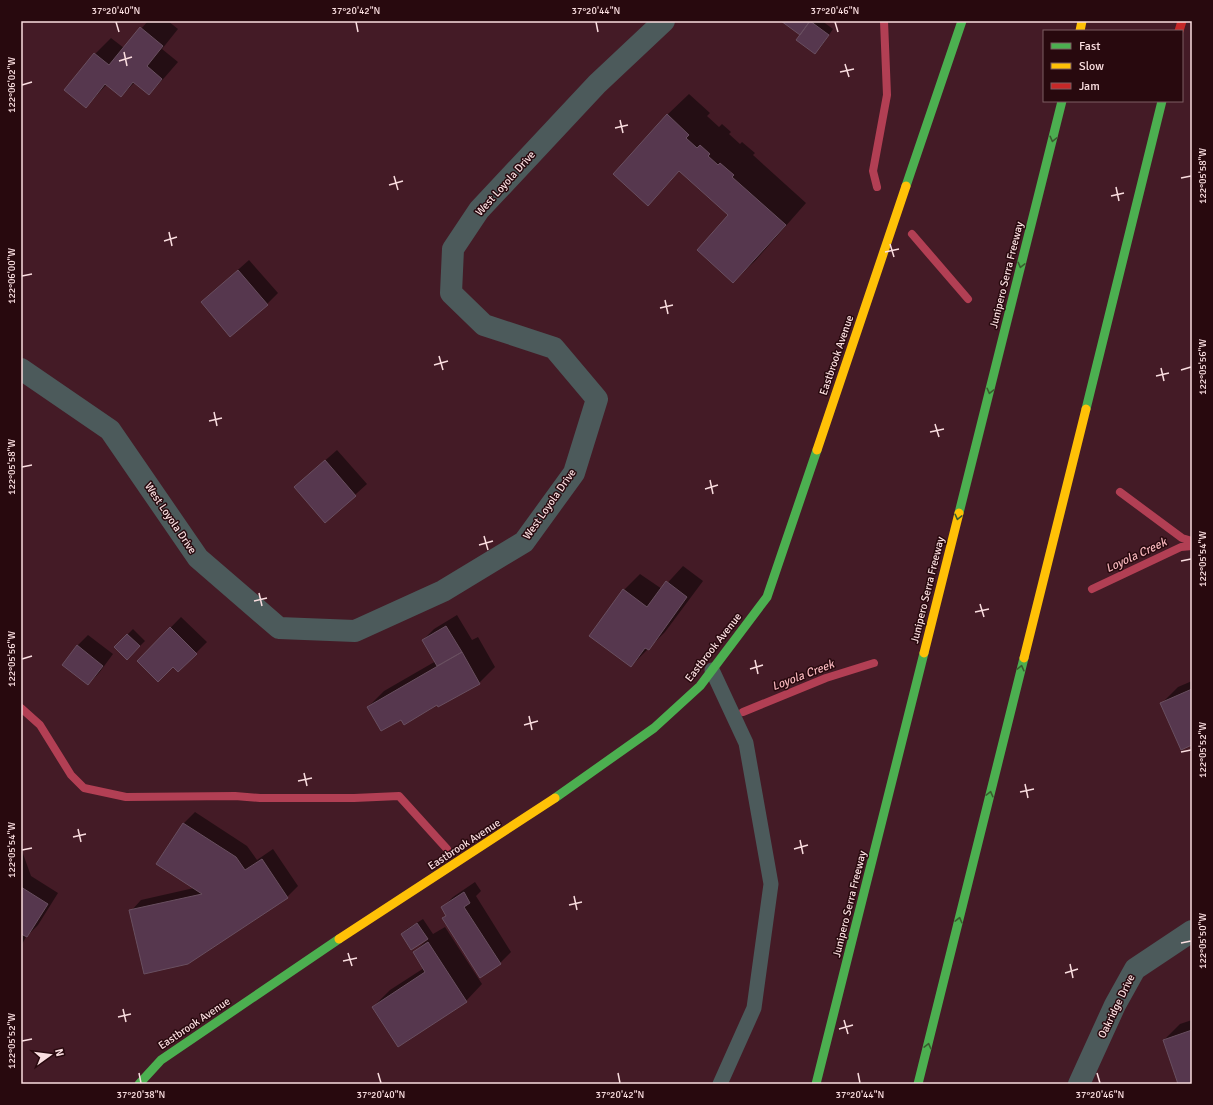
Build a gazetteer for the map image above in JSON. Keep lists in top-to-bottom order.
{
  "streets": {
    "main road": ["Junipero Serra Freeway", "Eastbrook Avenue"],
    "street": ["West Loyola Drive", "Oakridge Drive"]
  },
  "one_way": ["Junipero Serra Freeway"],
  "water": ["Loyola Creek"],
  "legend": ["Fast", "Slow", "Jam"],
  "north": "right",
  "coordinates": [
    "37°20'40\"N",
    "37°20'42\"N",
    "37°20'44\"N",
    "37°20'46\"N",
    "122°06'02\"W",
    "122°05'58\"W",
    "122°06'00\"W",
    "122°05'56\"W",
    "122°05'54\"W",
    "122°05'52\"W",
    "122°05'50\"W",
    "37°20'38\"N"
  ]
}
